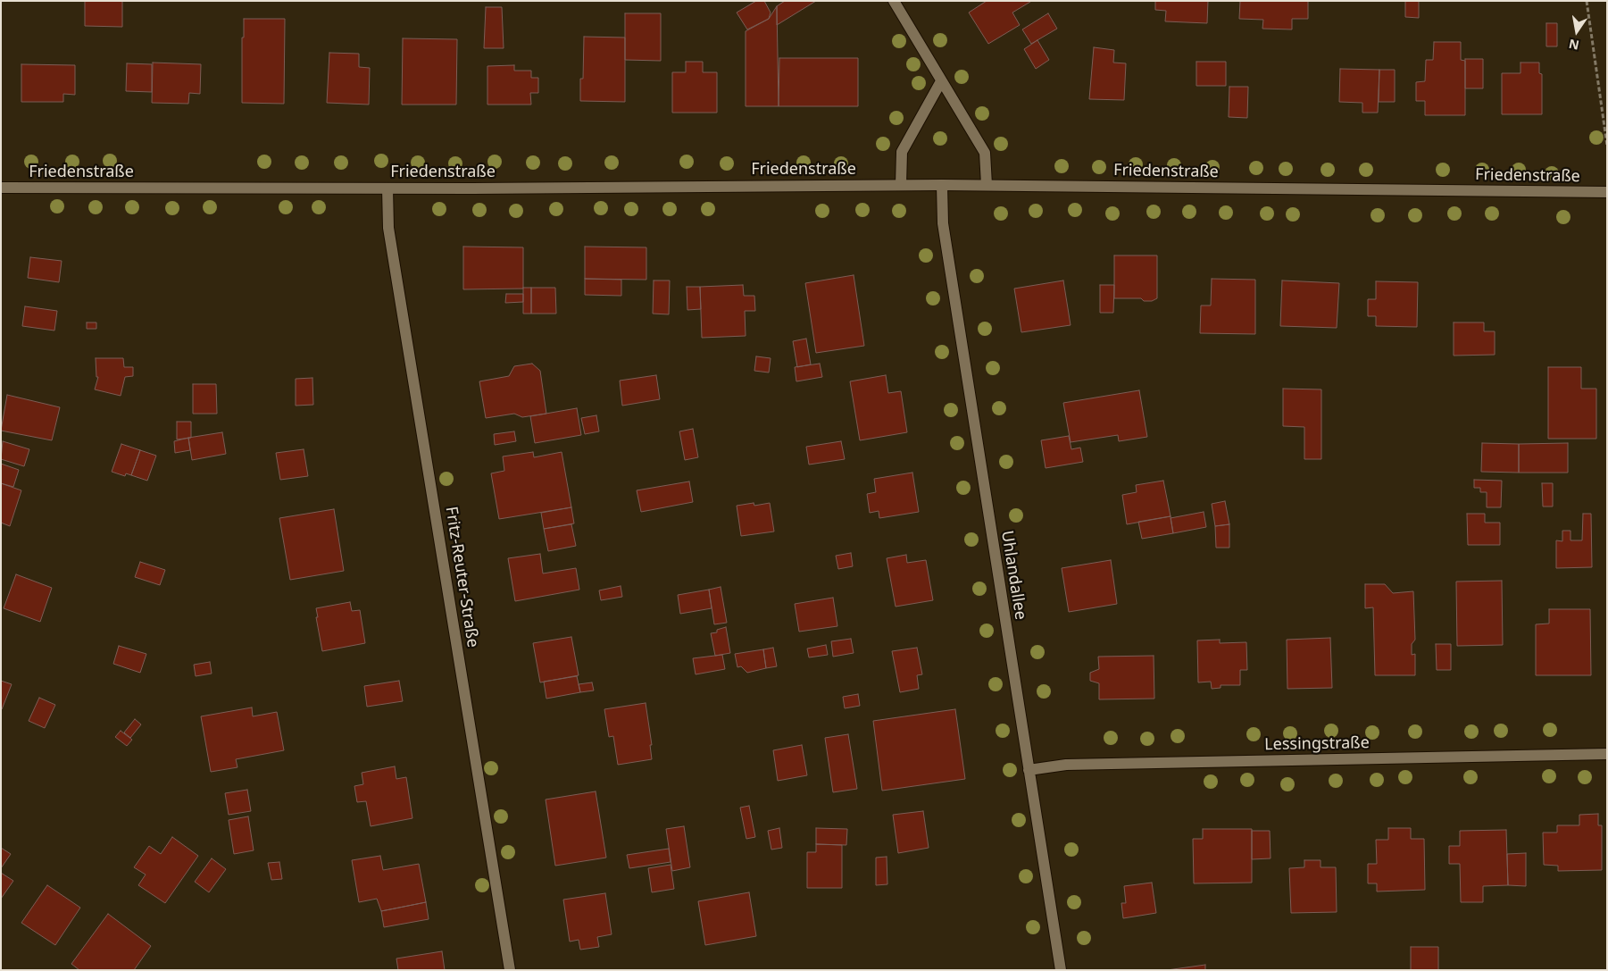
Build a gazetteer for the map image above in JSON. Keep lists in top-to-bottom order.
{
  "streets": {
    "street": [
      "Friedenstraße",
      "Uhlandallee",
      "Fritz-Reuter-Straße",
      "Lessingstraße"
    ]
  },
  "crossings": [
    ["Friedenstraße", "Uhlandallee"],
    ["Friedenstraße", "Fritz-Reuter-Straße"],
    ["Uhlandallee", "Lessingstraße"]
  ],
  "north": "bottom"
}
